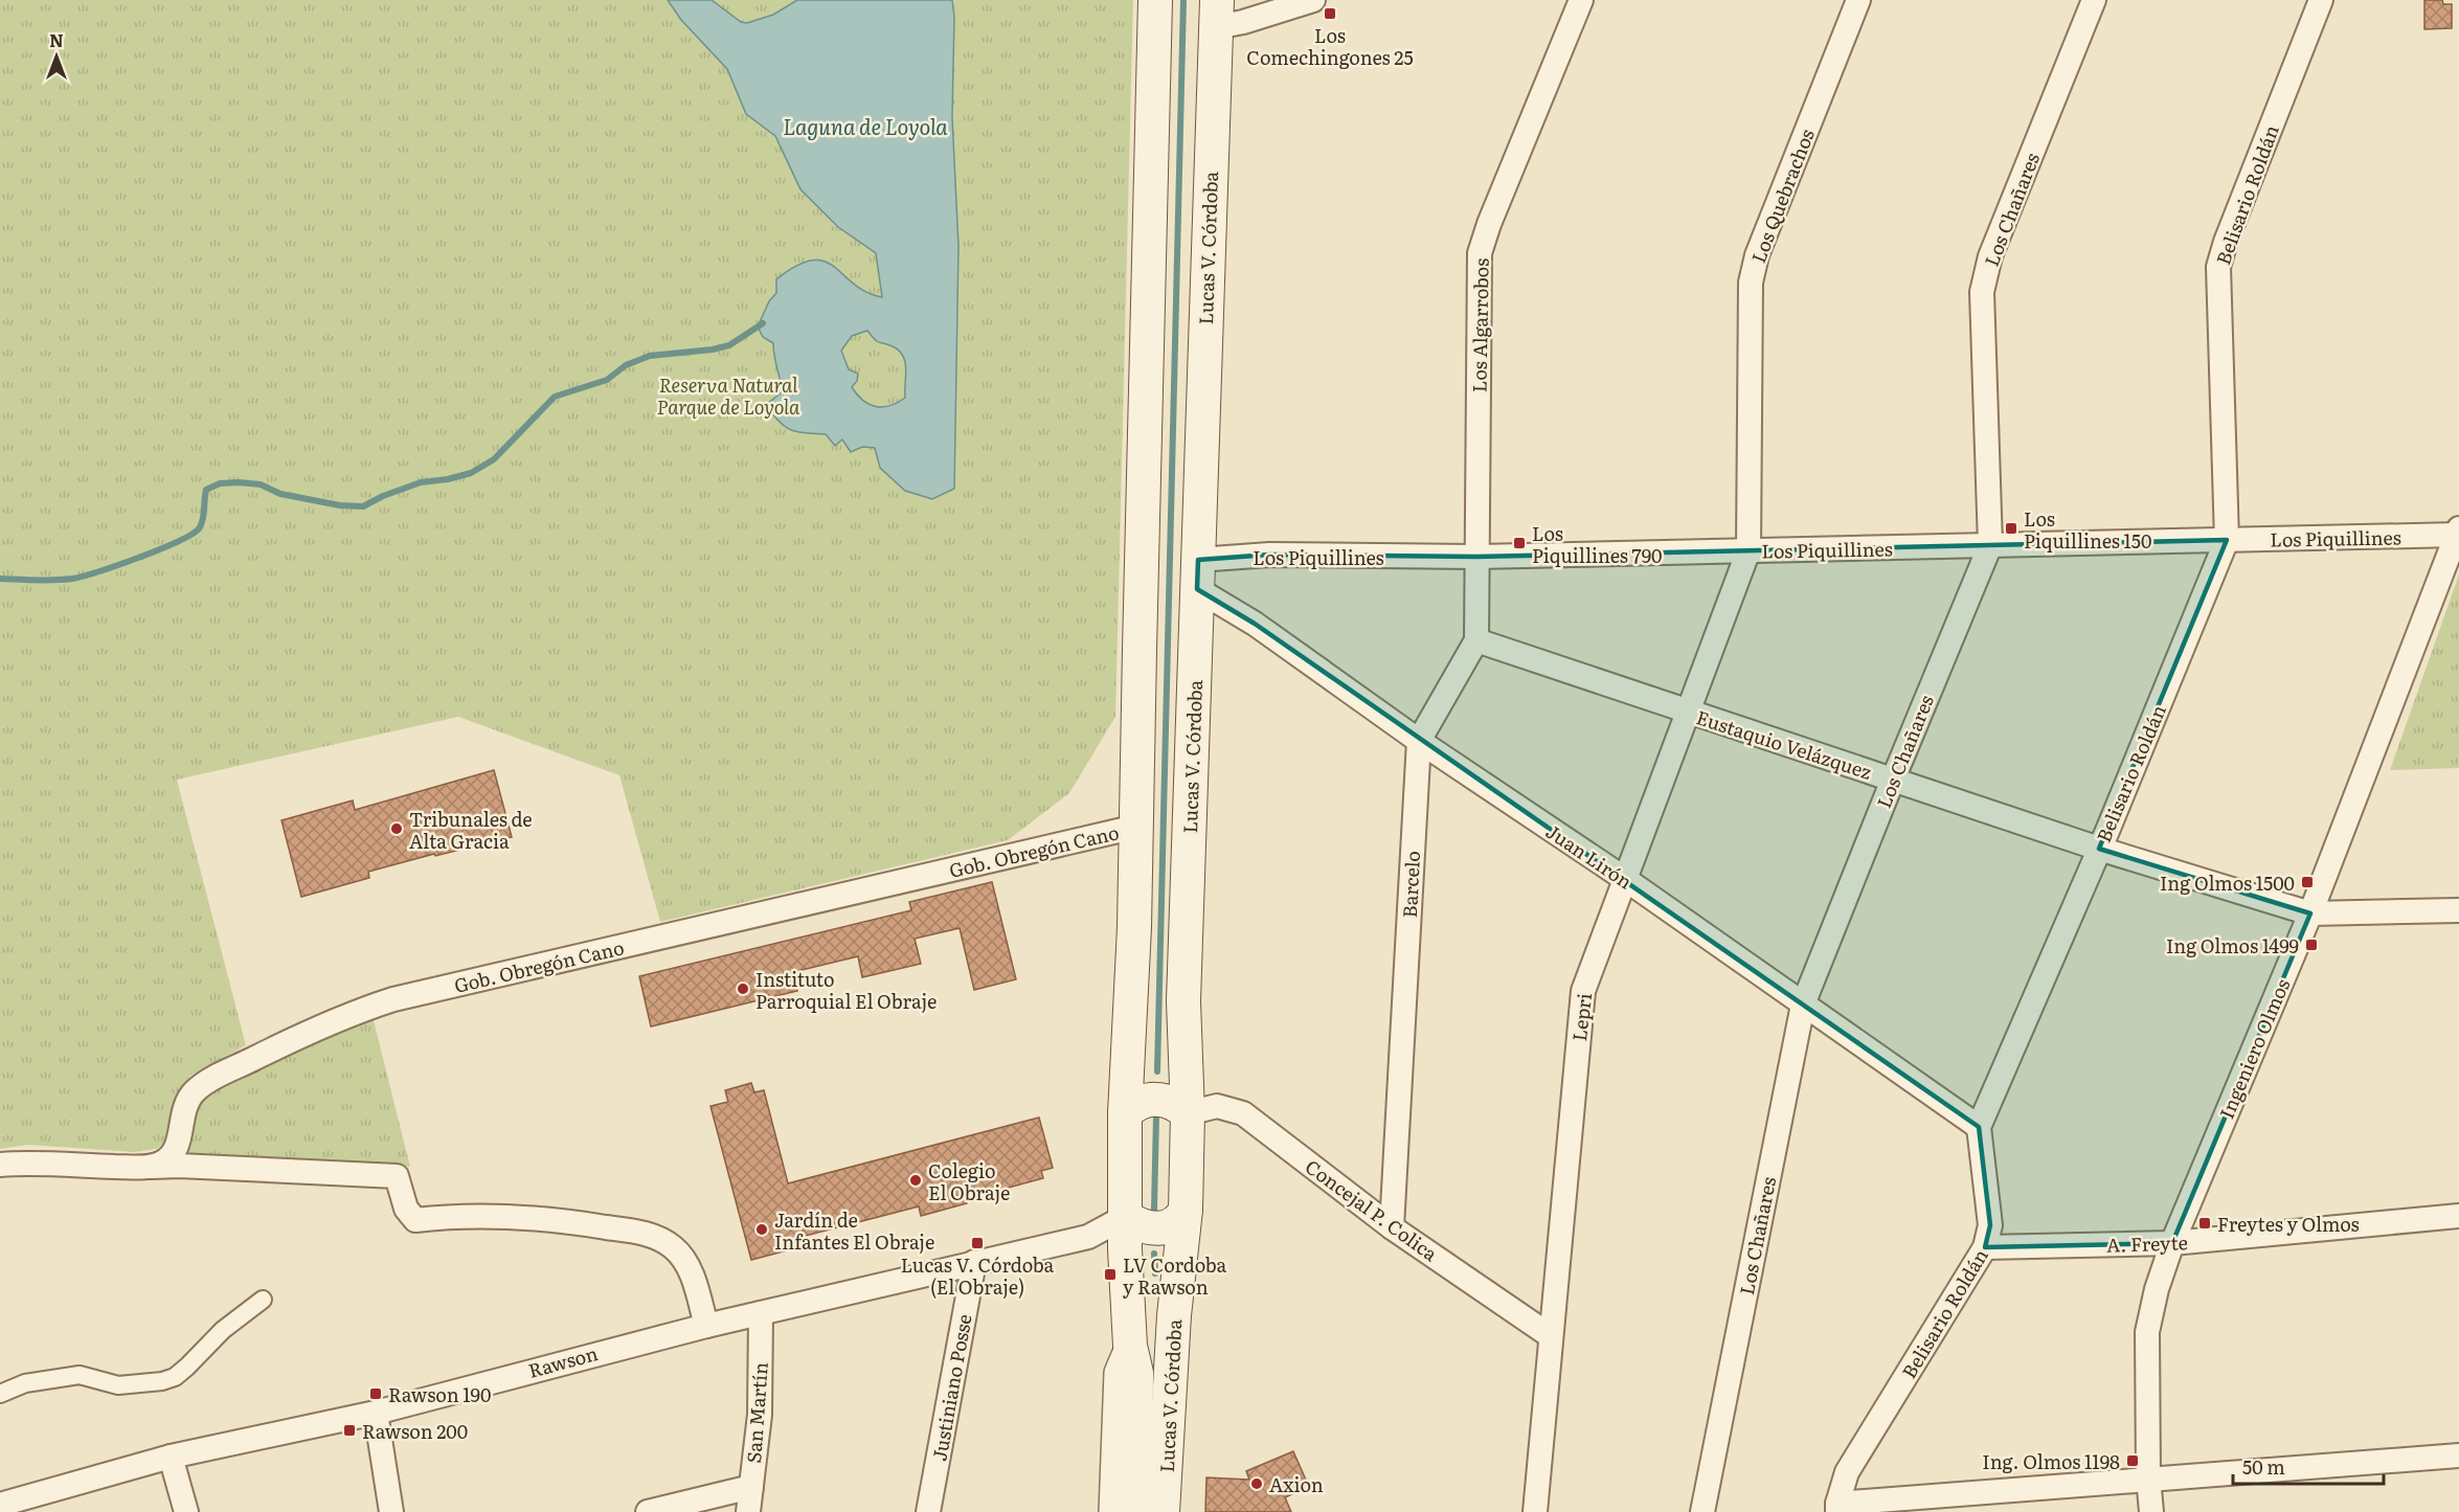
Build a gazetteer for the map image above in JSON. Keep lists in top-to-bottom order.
{
  "streets": {
    "main road": ["Lucas V. Córdoba"],
    "street": [
      "Belisario Roldán",
      "Los Quebrachos",
      "Los Chañares",
      "Los Algarrobos",
      "Los Piquillines",
      "Eustaquio Velázquez",
      "Gob. Obregón Cano",
      "Juan Lirón",
      "Barcelo",
      "Lepri",
      "Ingeniero Olmos",
      "Concejal P. Colica",
      "A. Freyte",
      "Rawson",
      "Justiniano Posse",
      "San Martín"
    ]
  },
  "crossings": [
    ["Belisario Roldán", "Los Piquillines"],
    ["Belisario Roldán", "Eustaquio Velázquez"],
    ["Belisario Roldán", "Juan Lirón"],
    ["Belisario Roldán", "A. Freyte"],
    ["Los Quebrachos", "Los Piquillines"],
    ["Los Quebrachos", "Lepri"],
    ["Los Chañares", "Los Piquillines"],
    ["Los Chañares", "Eustaquio Velázquez"],
    ["Los Chañares", "Juan Lirón"],
    ["Lucas V. Córdoba", "Los Piquillines"],
    ["Lucas V. Córdoba", "Gob. Obregón Cano"],
    ["Lucas V. Córdoba", "Juan Lirón"],
    ["Lucas V. Córdoba", "Concejal P. Colica"],
    ["Lucas V. Córdoba", "Rawson"],
    ["Los Algarrobos", "Los Piquillines"],
    ["Los Algarrobos", "Barcelo"],
    ["Los Piquillines", "Juan Lirón"],
    ["Los Piquillines", "Barcelo"],
    ["Los Piquillines", "Lepri"],
    ["Los Piquillines", "Ingeniero Olmos"],
    ["Eustaquio Velázquez", "Barcelo"],
    ["Eustaquio Velázquez", "Lepri"],
    ["Eustaquio Velázquez", "Ingeniero Olmos"],
    ["Juan Lirón", "Barcelo"],
    ["Juan Lirón", "Lepri"],
    ["Barcelo", "Concejal P. Colica"],
    ["Lepri", "Concejal P. Colica"],
    ["Ingeniero Olmos", "A. Freyte"],
    ["Rawson", "Justiniano Posse"],
    ["Rawson", "San Martín"]
  ],
  "water": ["Laguna de Loyola"],
  "parks": ["Reserva Natural Parque de Loyola"],
  "places": {
    "transit": [
      "Los Comechingones 25",
      "Los Piquillines 150",
      "Los Piquillines 790",
      "Ing Olmos 1500",
      "Ing Olmos 1499",
      "Freytes y Olmos",
      "Lucas V. Córdoba (El Obraje)",
      "LV Cordoba y Rawson",
      "Rawson 190",
      "Rawson 200",
      "Ing. Olmos 1198"
    ],
    "other": [
      "Tribunales de Alta Gracia",
      "Instituto Parroquial El Obraje",
      "Colegio El Obraje",
      "Jardín de Infantes El Obraje",
      "Axion"
    ]
  },
  "scale_bar": "50 m",
  "north": "top"
}
